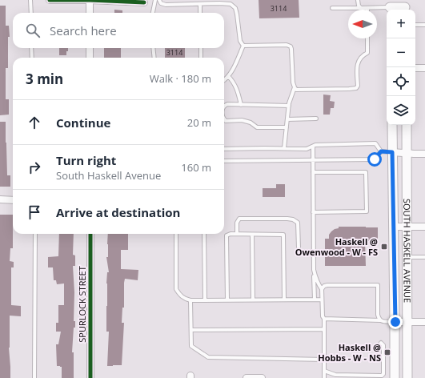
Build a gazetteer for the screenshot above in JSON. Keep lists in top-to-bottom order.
{
  "streets": {
    "main road": ["SOUTH HASKELL AVENUE"],
    "street": ["SPURLOCK STREET"]
  },
  "places": {
    "transit": ["Haskell @ Owenwood - W - FS", "Haskell @ Hobbs - W - NS"]
  },
  "house_numbers": ["3114", "3114"],
  "north": "left",
  "page": {
    "map_buttons": ["+", "−"],
    "search": "Search here",
    "heading": ["3 min", "Walk · 180 m"],
    "list": [
      ["Continue", "20 m"],
      ["Turn right", "South Haskell Avenue", "160 m"],
      "Arrive at destination"
    ]
  }
}
